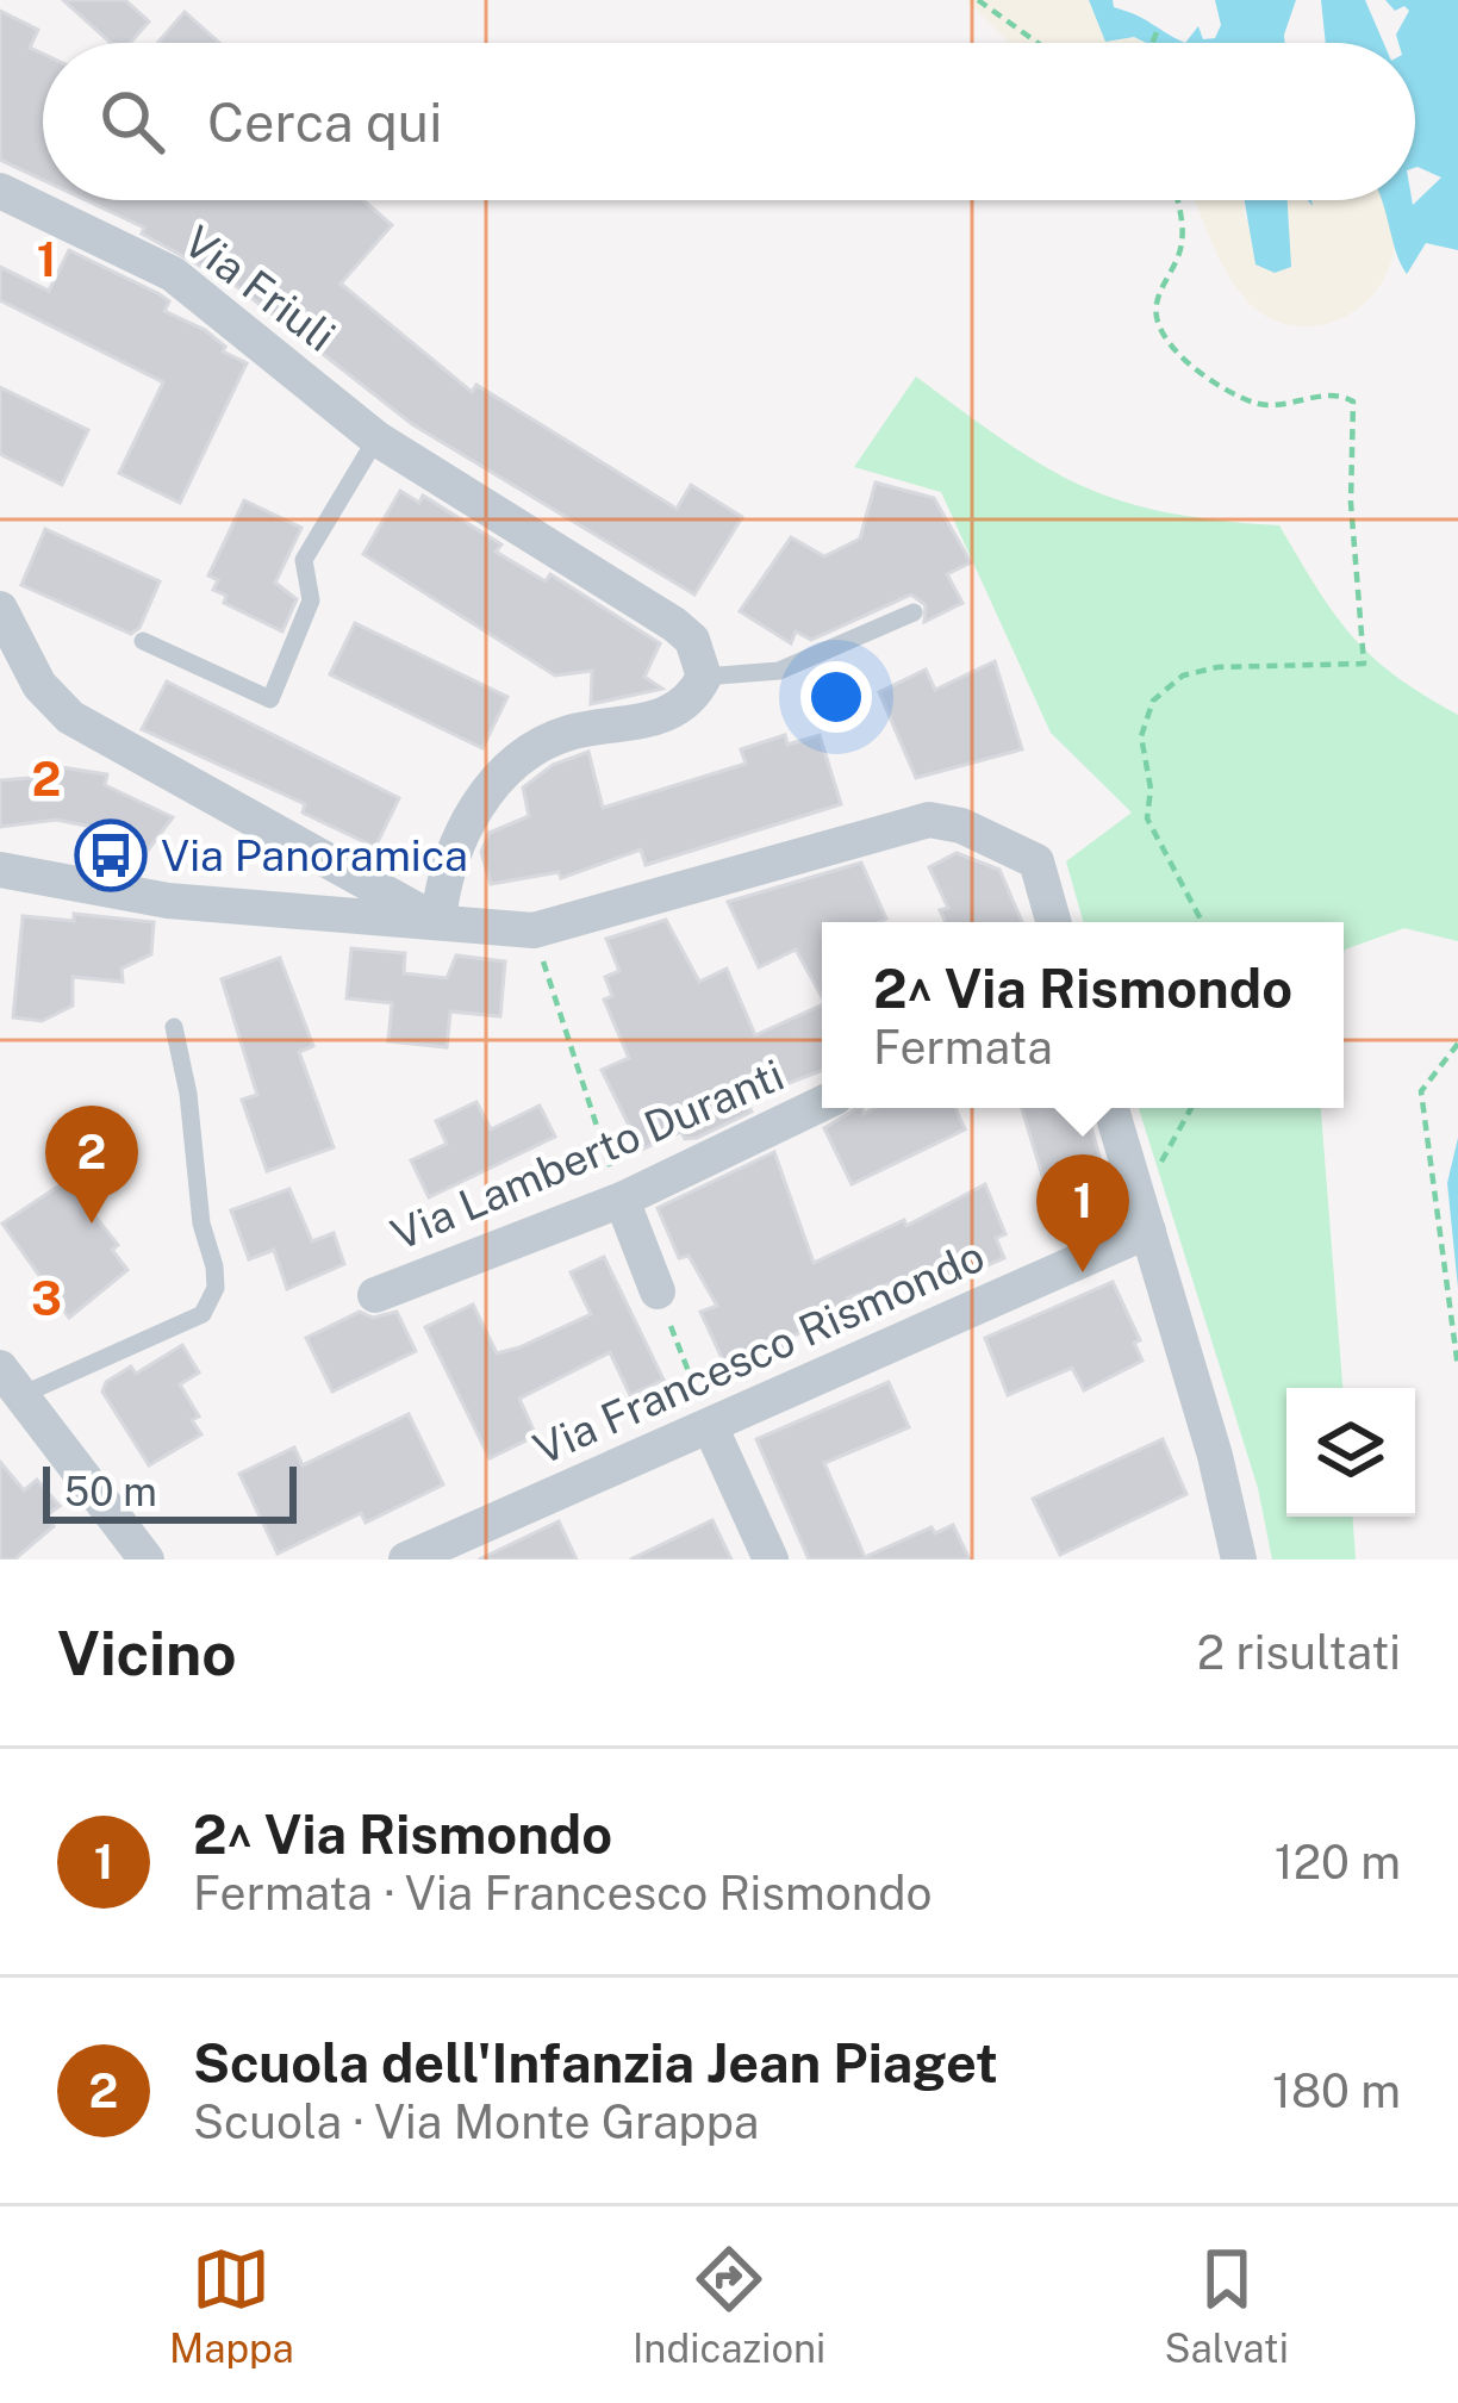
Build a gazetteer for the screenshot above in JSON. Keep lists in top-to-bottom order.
{
  "streets": {
    "street": ["Via Friuli", "Via Lamberto Duranti", "Via Francesco Rismondo"]
  },
  "places": {
    "bus stop": ["Via Panoramica"]
  },
  "scale_bar": "50 m",
  "page": {
    "search": "Cerca qui",
    "popup": ["2^ Via Rismondo", "Fermata"],
    "pins": ["2", "1"],
    "scale": "50 m",
    "heading": ["Vicino", "2 risultati"],
    "list": [
      {
        "mark": "1",
        "name": "2^ Via Rismondo",
        "note": "Fermata · Via Francesco Rismondo",
        "value": "120 m"
      },
      {
        "mark": "2",
        "name": "Scuola dell'Infanzia Jean Piaget",
        "note": "Scuola · Via Monte Grappa",
        "value": "180 m"
      }
    ],
    "nav": ["Mappa", "Indicazioni", "Salvati"]
  },
  "grid": {
    "rows": ["1", "2", "3"]
  }
}
